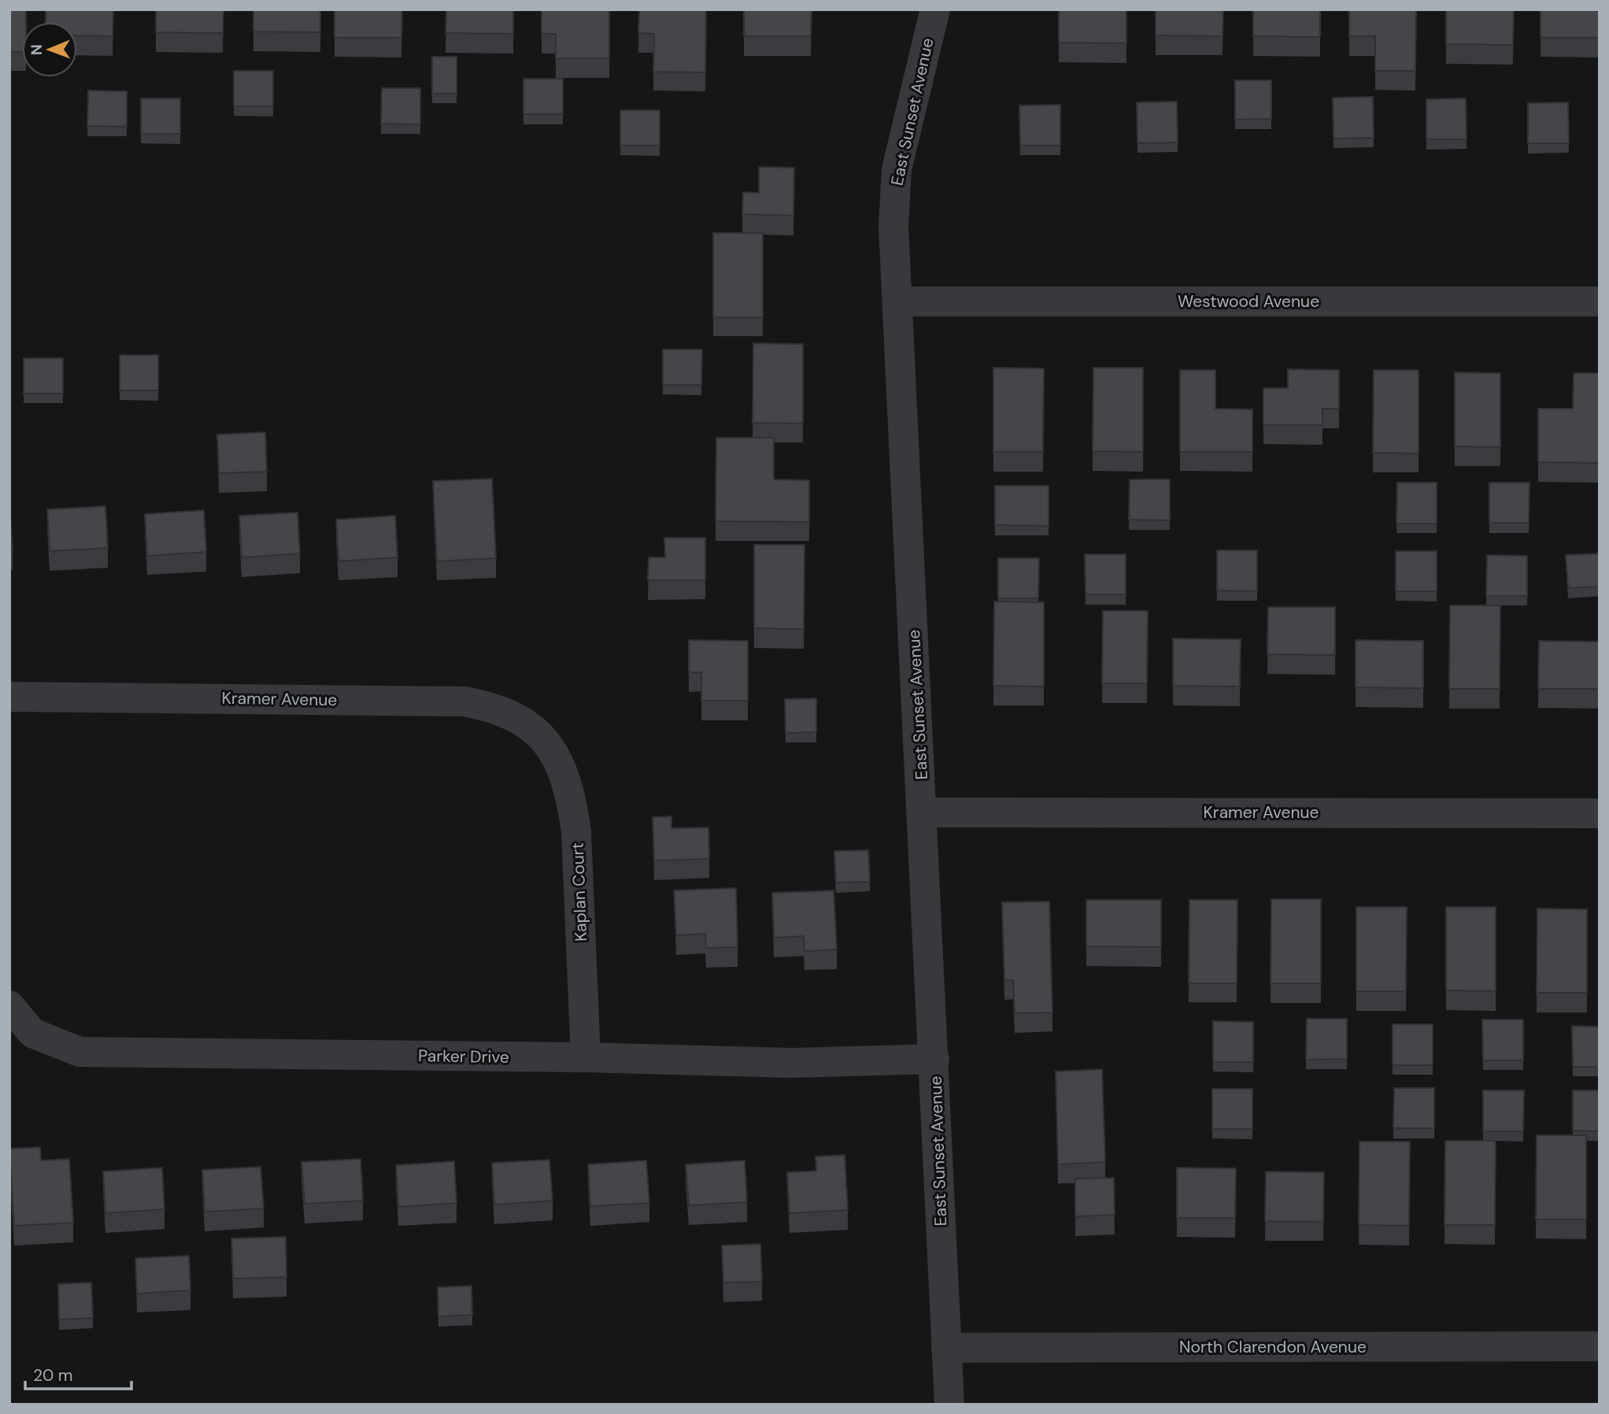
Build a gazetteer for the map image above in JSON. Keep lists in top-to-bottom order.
{
  "streets": {
    "street": [
      "East Sunset Avenue",
      "Westwood Avenue",
      "Kramer Avenue",
      "Kaplan Court",
      "Parker Drive",
      "North Clarendon Avenue"
    ]
  },
  "crossings": [
    ["East Sunset Avenue", "Westwood Avenue"],
    ["East Sunset Avenue", "Kramer Avenue"],
    ["East Sunset Avenue", "Parker Drive"],
    ["East Sunset Avenue", "North Clarendon Avenue"],
    ["Kramer Avenue", "Kaplan Court"],
    ["Kaplan Court", "Parker Drive"]
  ],
  "scale_bar": "20 m",
  "north": "left"
}
